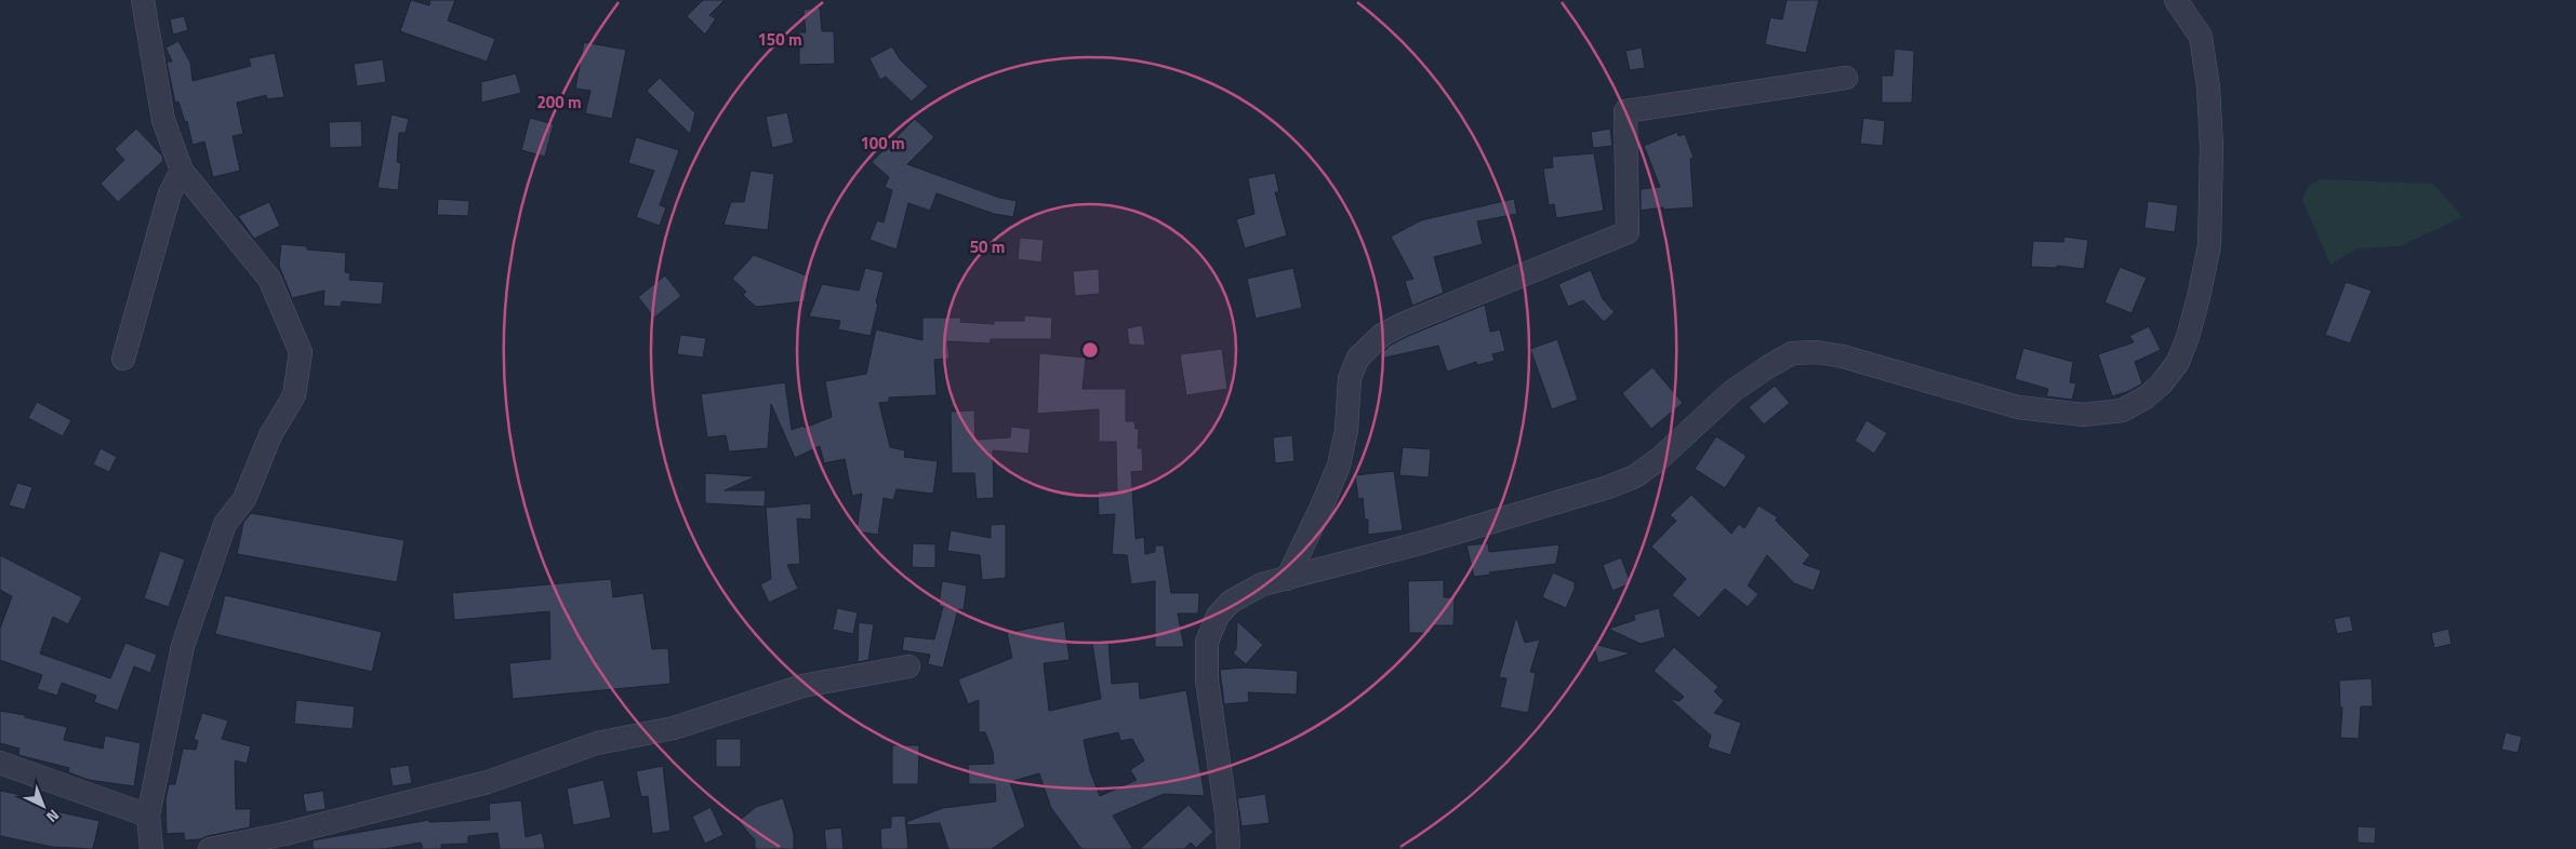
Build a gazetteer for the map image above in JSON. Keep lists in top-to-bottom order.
{
  "north": "bottom right",
  "rings": [
    "150 m",
    "200 m",
    "100 m",
    "50 m"
  ]
}
